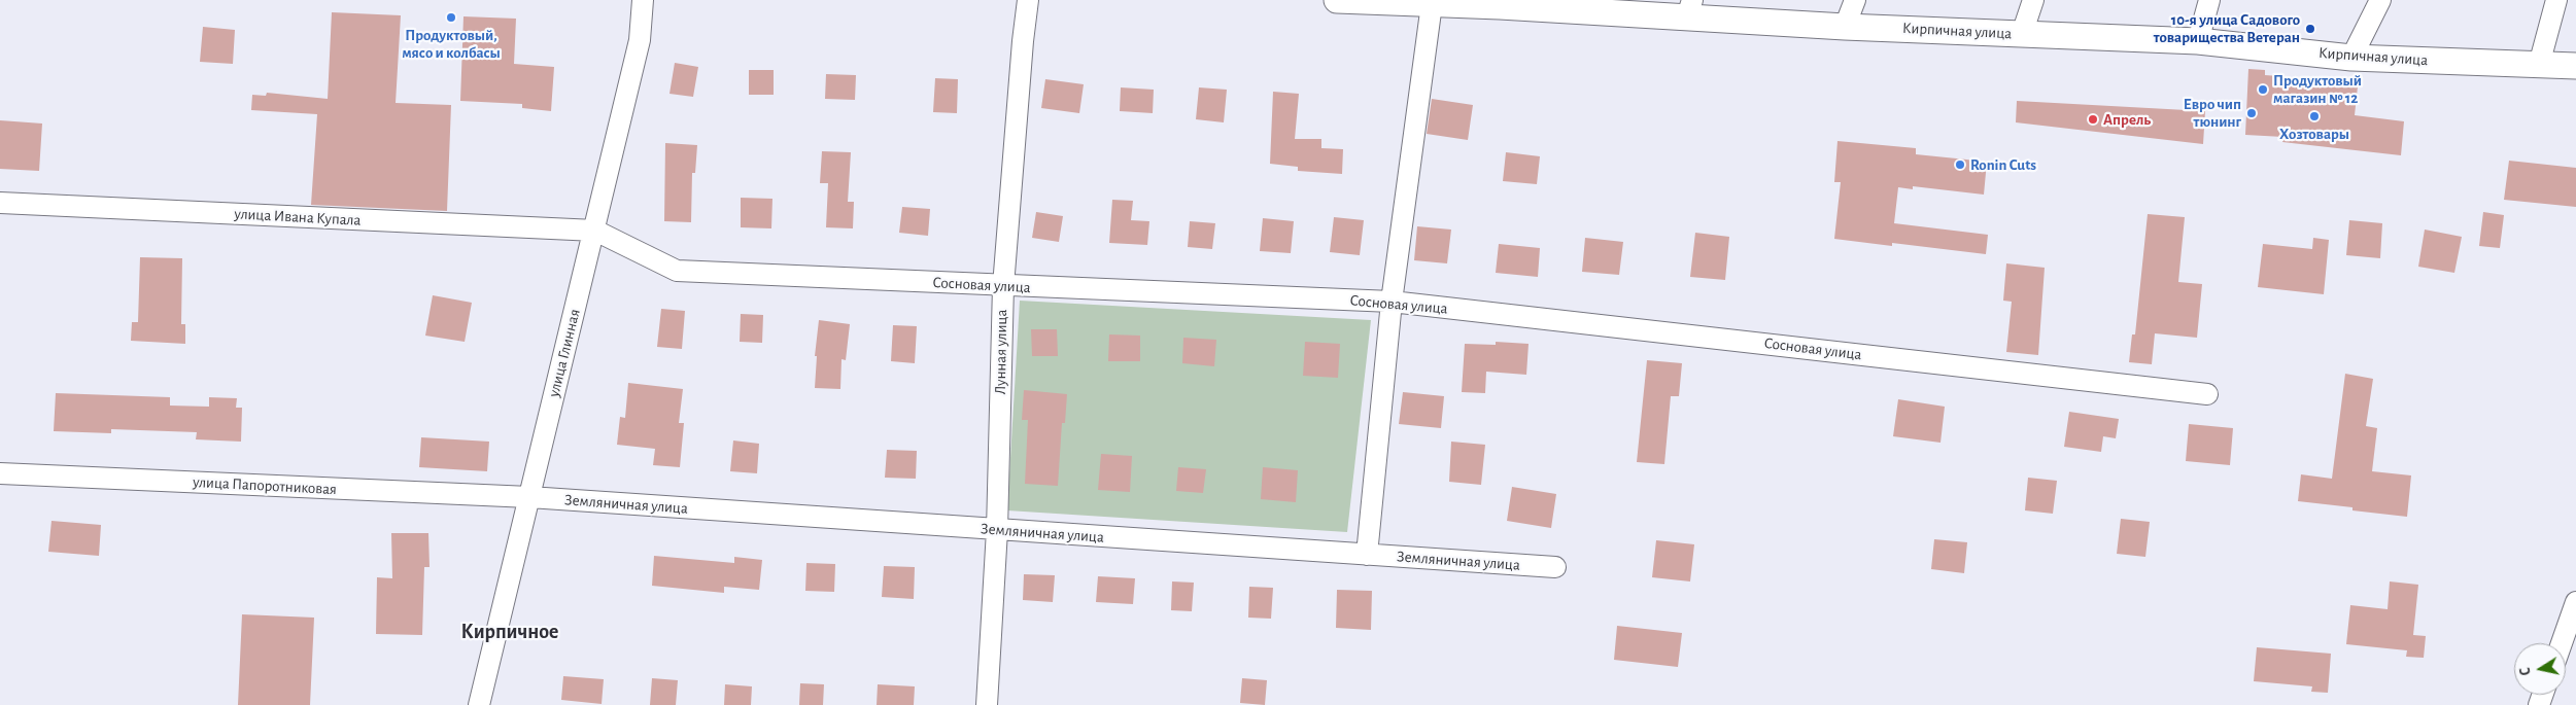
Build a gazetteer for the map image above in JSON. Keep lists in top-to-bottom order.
{
  "streets": {
    "main road": ["Кирпичная улица"],
    "street": [
      "улица Ивана Купала",
      "Сосновая улица",
      "Лунная улица",
      "улица Глинная",
      "улица Папоротниковая",
      "Земляничная улица"
    ]
  },
  "crossings": [
    ["улица Ивана Купала", "Сосновая улица"],
    ["улица Ивана Купала", "улица Глинная"],
    ["Сосновая улица", "Лунная улица"],
    ["Сосновая улица", "улица Глинная"],
    ["Лунная улица", "Земляничная улица"],
    ["улица Глинная", "улица Папоротниковая"],
    ["улица Глинная", "Земляничная улица"],
    ["улица Папоротниковая", "Земляничная улица"]
  ],
  "districts": ["Кирпичное"],
  "places": [
    "Продуктовый, мясо и колбасы",
    "10-я улица Садового товарищества Ветеран",
    "Продуктовый магазин № 12",
    "Евро чип тюнинг",
    "Хозтовары",
    "Апрель",
    "Ronin Cuts"
  ],
  "north": "left"
}
